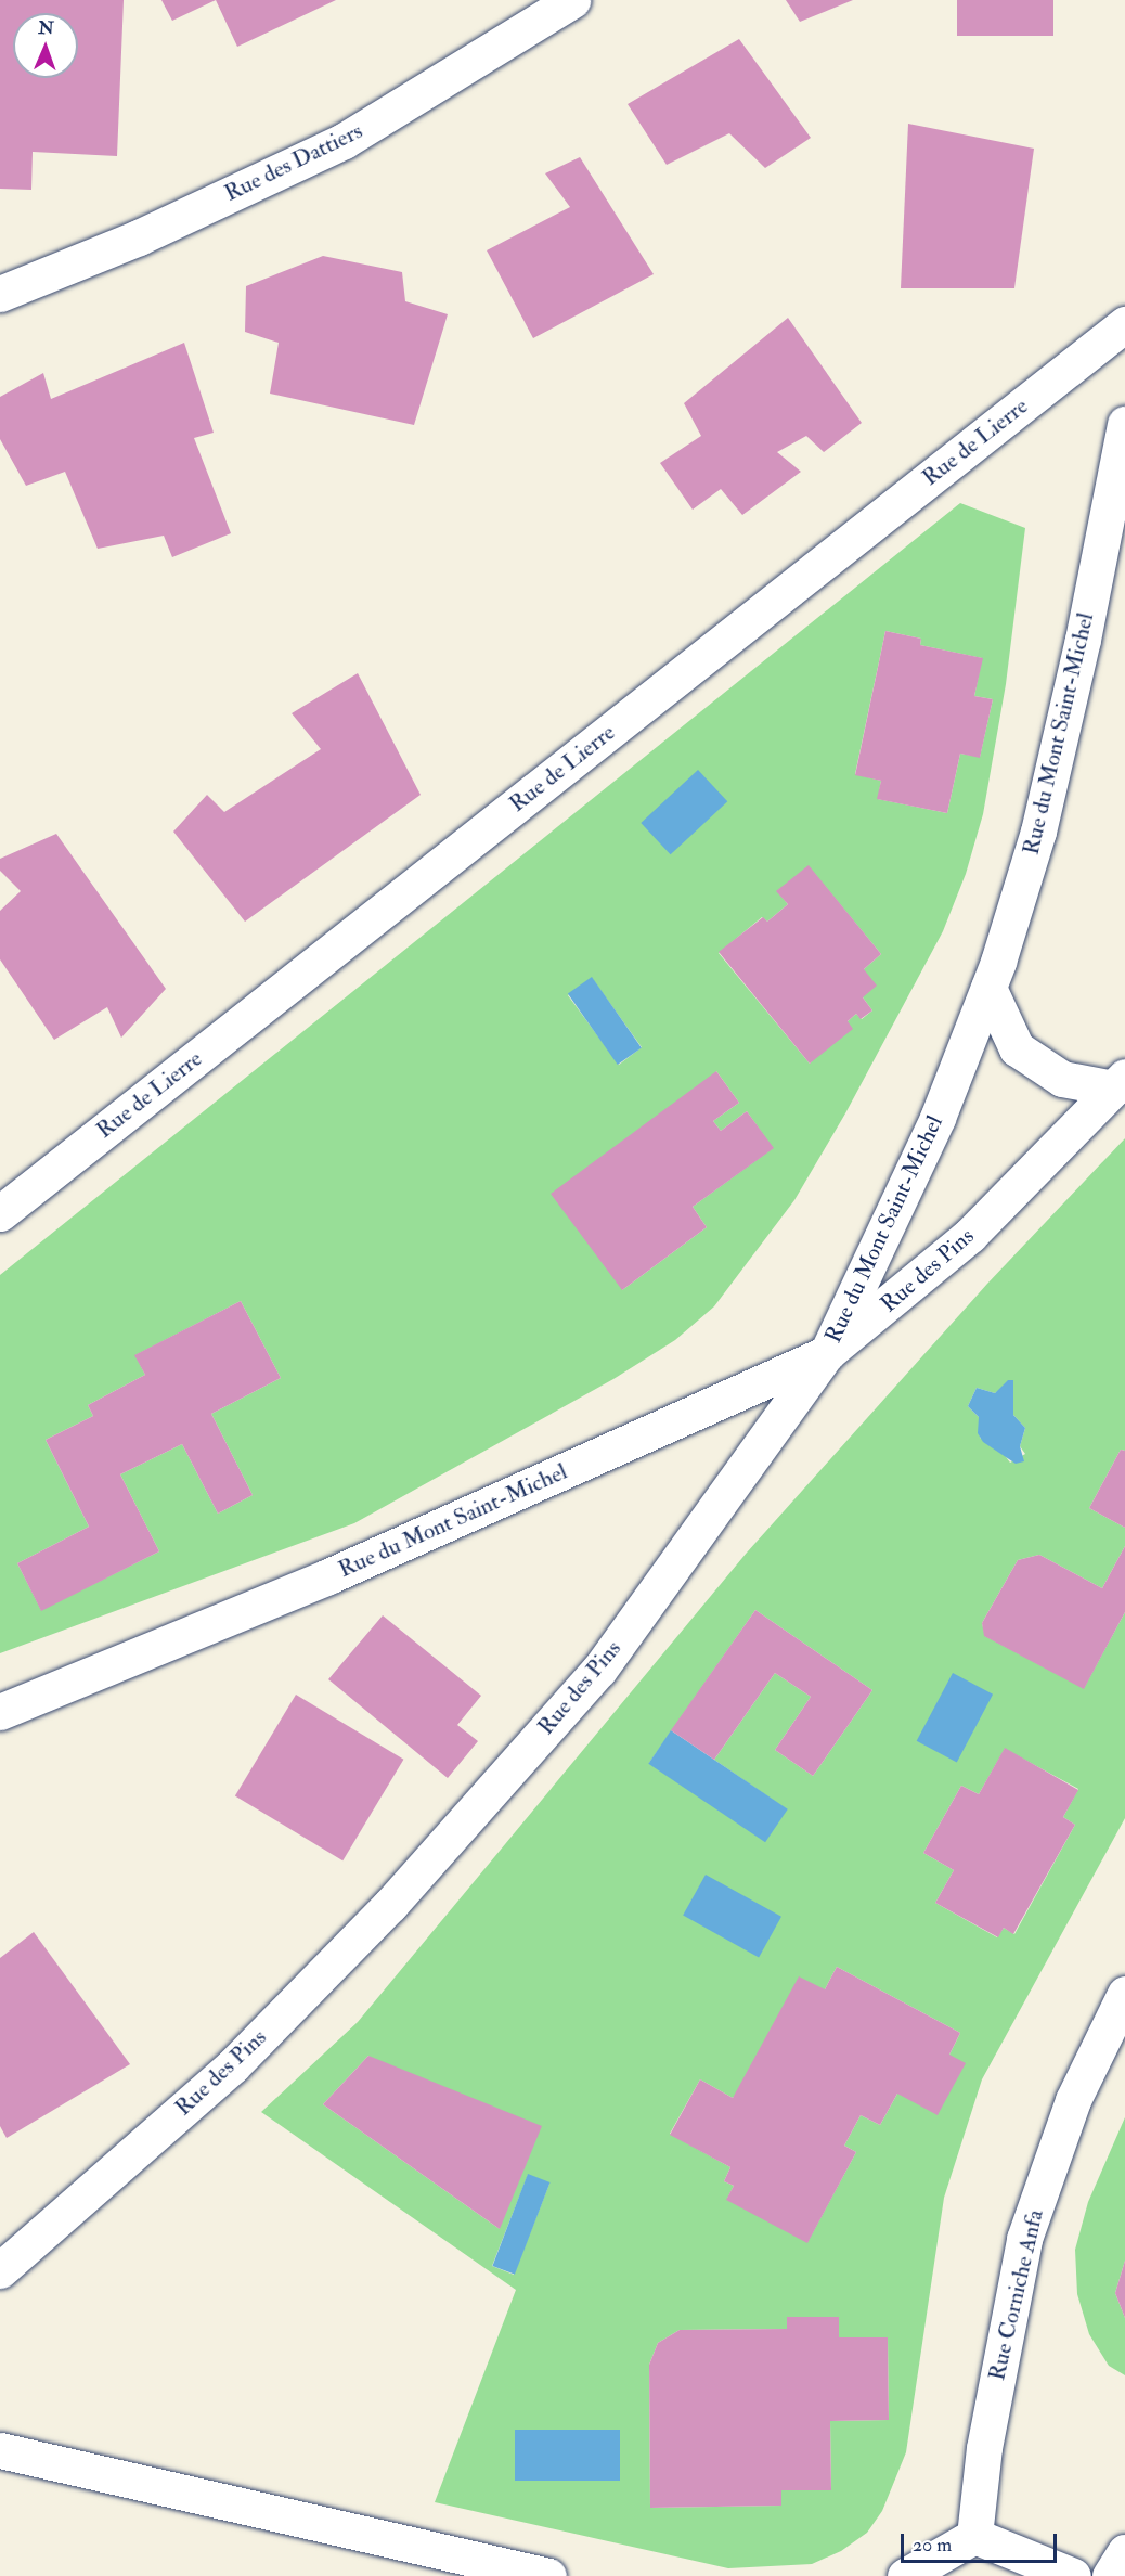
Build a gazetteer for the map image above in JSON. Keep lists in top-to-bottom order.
{
  "streets": {
    "street": [
      "Rue des Dattiers",
      "Rue de Lierre",
      "Rue du Mont Saint-Michel",
      "Rue des Pins",
      "Rue Corniche Anfa"
    ]
  },
  "crossings": [
    ["Rue du Mont Saint-Michel", "Rue des Pins"]
  ],
  "scale_bar": "20 m",
  "north": "top"
}
